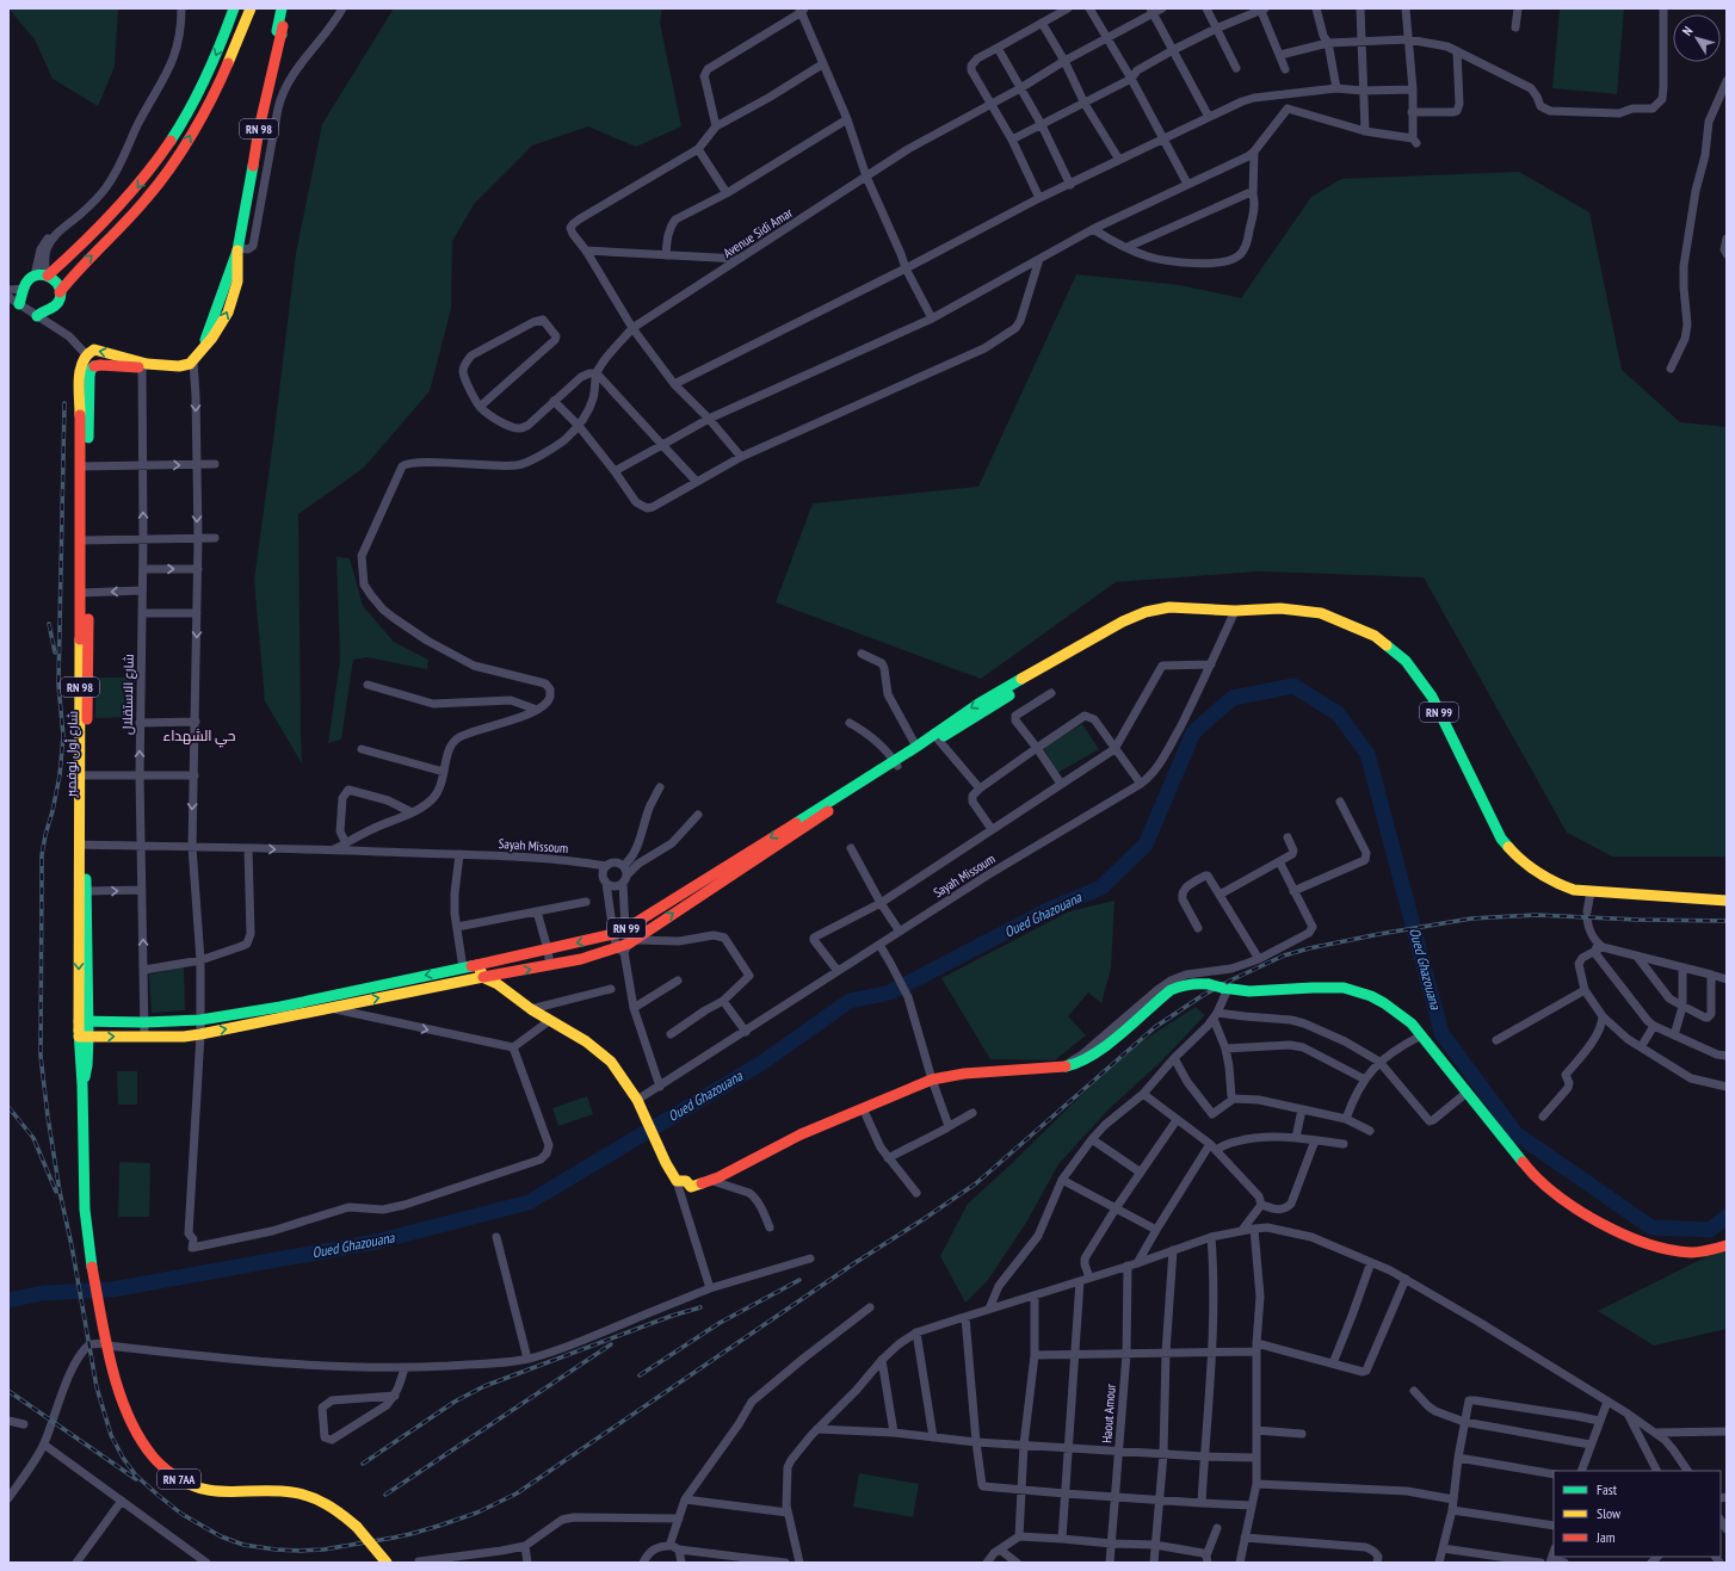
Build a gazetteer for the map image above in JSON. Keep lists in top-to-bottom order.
{
  "streets": {
    "main road": [
      "RN 98",
      "RN 99",
      "شارع أول نوفمبر",
      "RN 7AA"
    ],
    "street": [
      "Avenue Sidi Amar",
      "شارع الاستقلال",
      "Sayah Missoum",
      "Haout Amour"
    ]
  },
  "crossings": [
    ["RN 98", "RN 99"],
    ["RN 98", "شارع أول نوفمبر"],
    ["RN 98", "RN 7AA"],
    ["شارع الاستقلال", "RN 99"],
    ["شارع الاستقلال", "Sayah Missoum"],
    ["RN 99", "شارع أول نوفمبر"],
    ["RN 99", "Sayah Missoum"],
    ["شارع أول نوفمبر", "Sayah Missoum"]
  ],
  "districts": ["حي الشهداء"],
  "water": ["Oued Ghazouana"],
  "legend": ["Fast", "Slow", "Jam"],
  "north": "top left"
}
